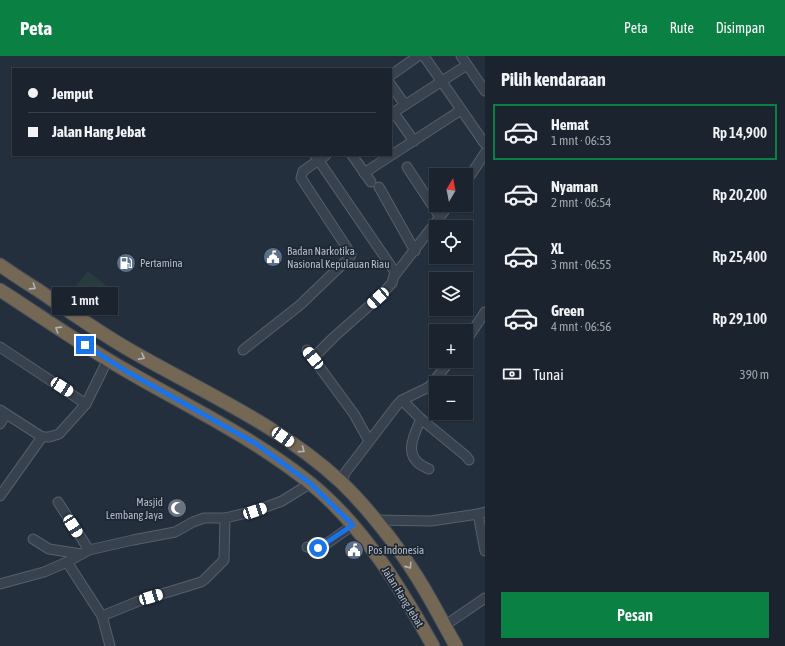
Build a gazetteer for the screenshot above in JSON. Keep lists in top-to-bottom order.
{
  "streets": {
    "highway": ["Jalan Hang Jebat"]
  },
  "places": {
    "public building": ["Badan Narkotika Nasional Kepulauan Riau", "Pos Indonesia"],
    "fuel station": ["Pertamina"],
    "mosque": ["Masjid Lembang Jaya"]
  },
  "north": "top",
  "page": {
    "header": "Peta",
    "nav": ["Peta", "Rute", "Disimpan"],
    "heading": "Pilih kendaraan",
    "banner": ["Jemput", "Jalan Hang Jebat"],
    "list": [
      {
        "name": "Hemat",
        "note": "1 mnt · 06:53",
        "value": "Rp 14,900"
      },
      {
        "name": "Nyaman",
        "note": "2 mnt · 06:54",
        "value": "Rp 20,200"
      },
      {
        "name": "XL",
        "note": "3 mnt · 06:55",
        "value": "Rp 25,400"
      },
      {
        "name": "Green",
        "note": "4 mnt · 06:56",
        "value": "Rp 29,100"
      }
    ],
    "map_buttons": ["+", "−"],
    "bubble": "1 mnt",
    "pay": ["Tunai", "390 m"],
    "buttons": "Pesan"
  }
}
